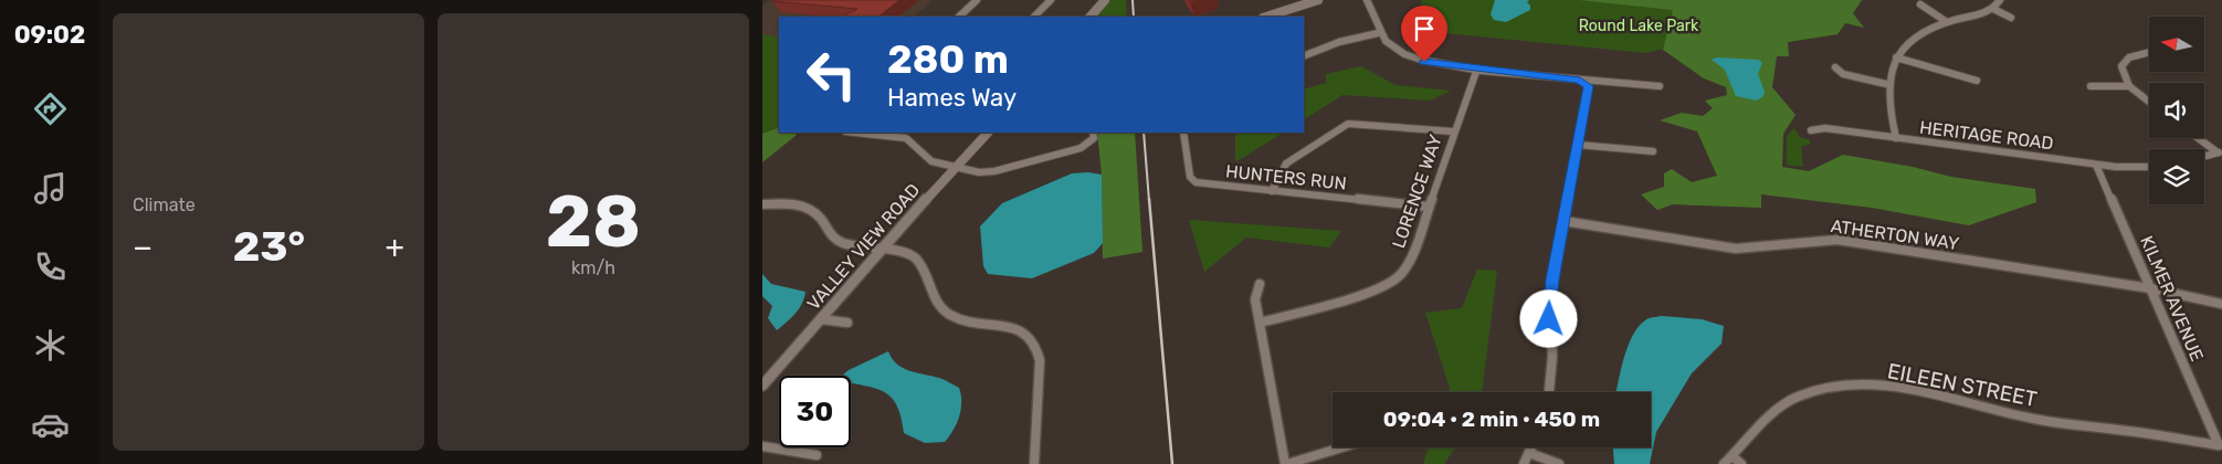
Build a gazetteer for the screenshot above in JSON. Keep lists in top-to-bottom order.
{
  "streets": {
    "street": [
      "HERITAGE ROAD",
      "HUNTERS RUN",
      "LORENCE WAY",
      "ATHERTON WAY",
      "VALLEY VIEW ROAD",
      "KILMER AVENUE",
      "EILEEN STREET"
    ]
  },
  "crossings": [
    ["HERITAGE ROAD", "KILMER AVENUE"],
    ["HUNTERS RUN", "LORENCE WAY"],
    ["ATHERTON WAY", "KILMER AVENUE"],
    ["KILMER AVENUE", "EILEEN STREET"]
  ],
  "parks": ["Round Lake Park"],
  "north": "left",
  "page": {
    "tabs": "09:02",
    "tile": [
      "Climate",
      ["28", "km/h"]
    ],
    "turn": ["280 m", "Hames Way"],
    "heat": ["−", "23°", "+"],
    "limit": "30",
    "trip": "09:04 · 2 min · 450 m"
  }
}
